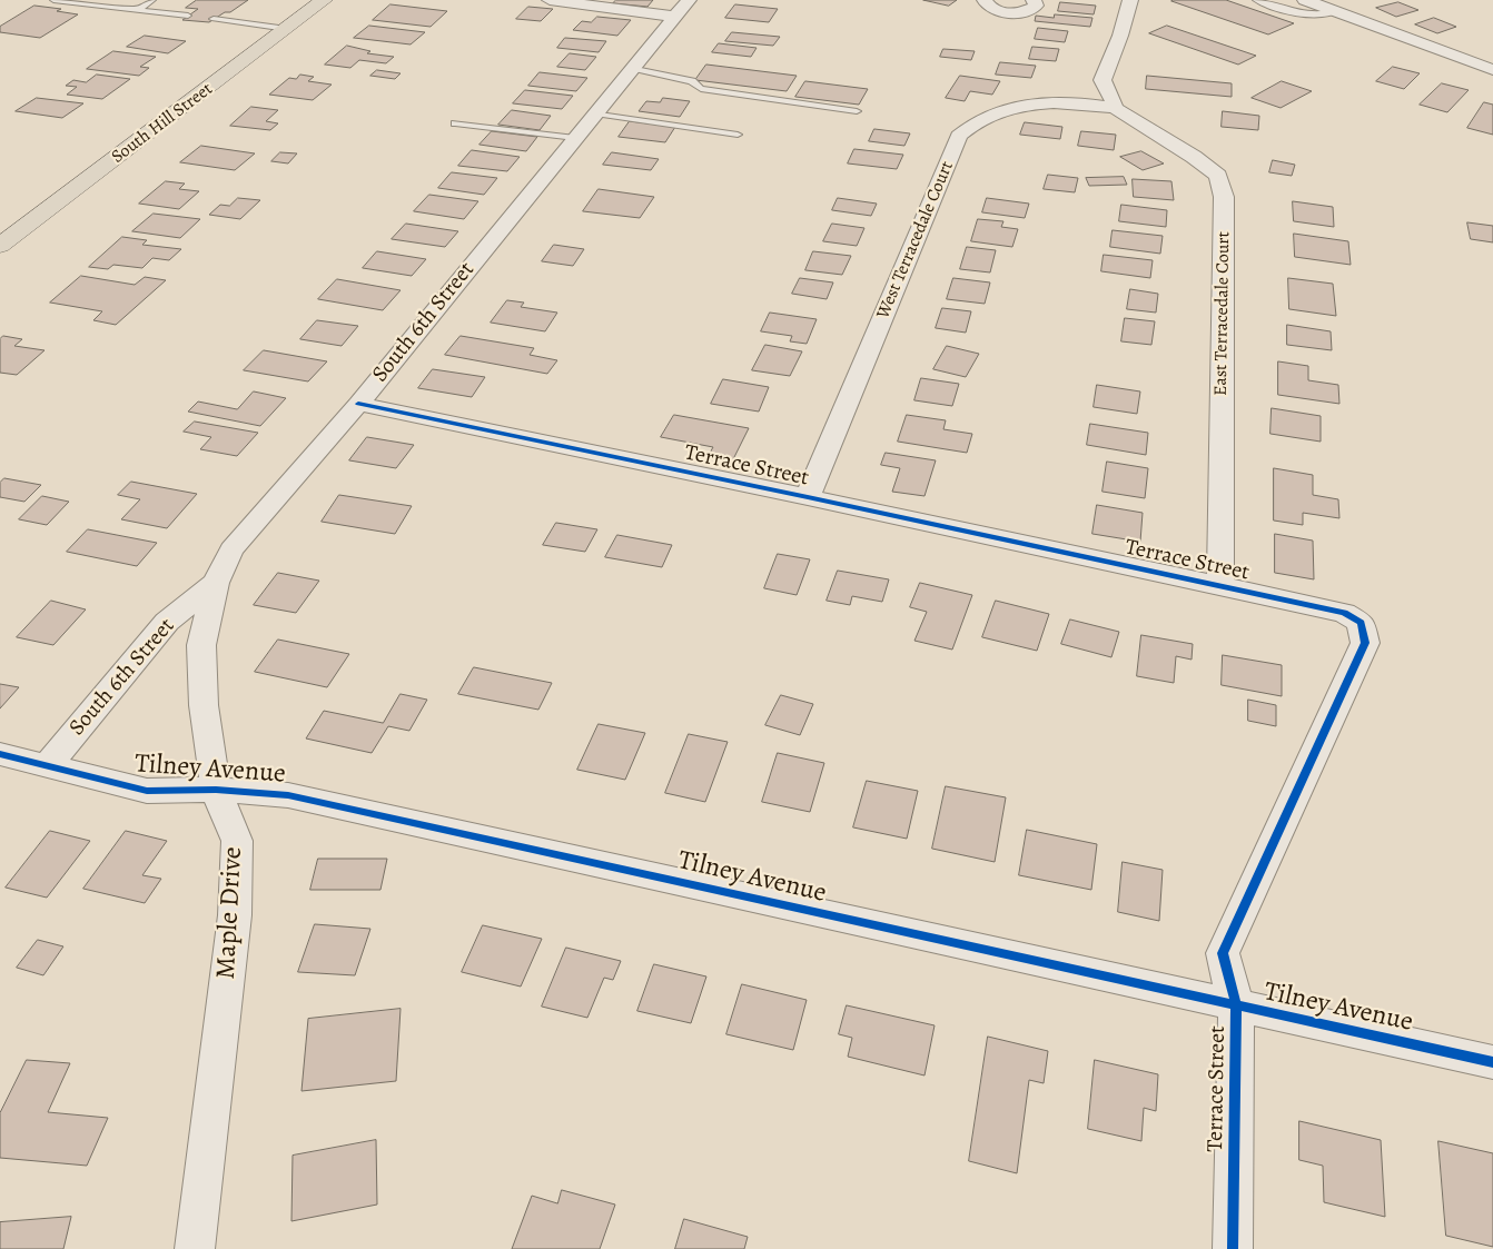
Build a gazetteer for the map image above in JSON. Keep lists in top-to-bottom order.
{
  "streets": {
    "main road": ["South Hill Street"],
    "street": [
      "West Terracedale Court",
      "East Terracedale Court",
      "South 6th Street",
      "Terrace Street",
      "Tilney Avenue",
      "Maple Drive"
    ]
  },
  "crossings": [
    ["West Terracedale Court", "East Terracedale Court"],
    ["West Terracedale Court", "Terrace Street"],
    ["East Terracedale Court", "Terrace Street"],
    ["South 6th Street", "Terrace Street"],
    ["South 6th Street", "Tilney Avenue"],
    ["South 6th Street", "Maple Drive"],
    ["Terrace Street", "Tilney Avenue"],
    ["Tilney Avenue", "Maple Drive"]
  ]
}
